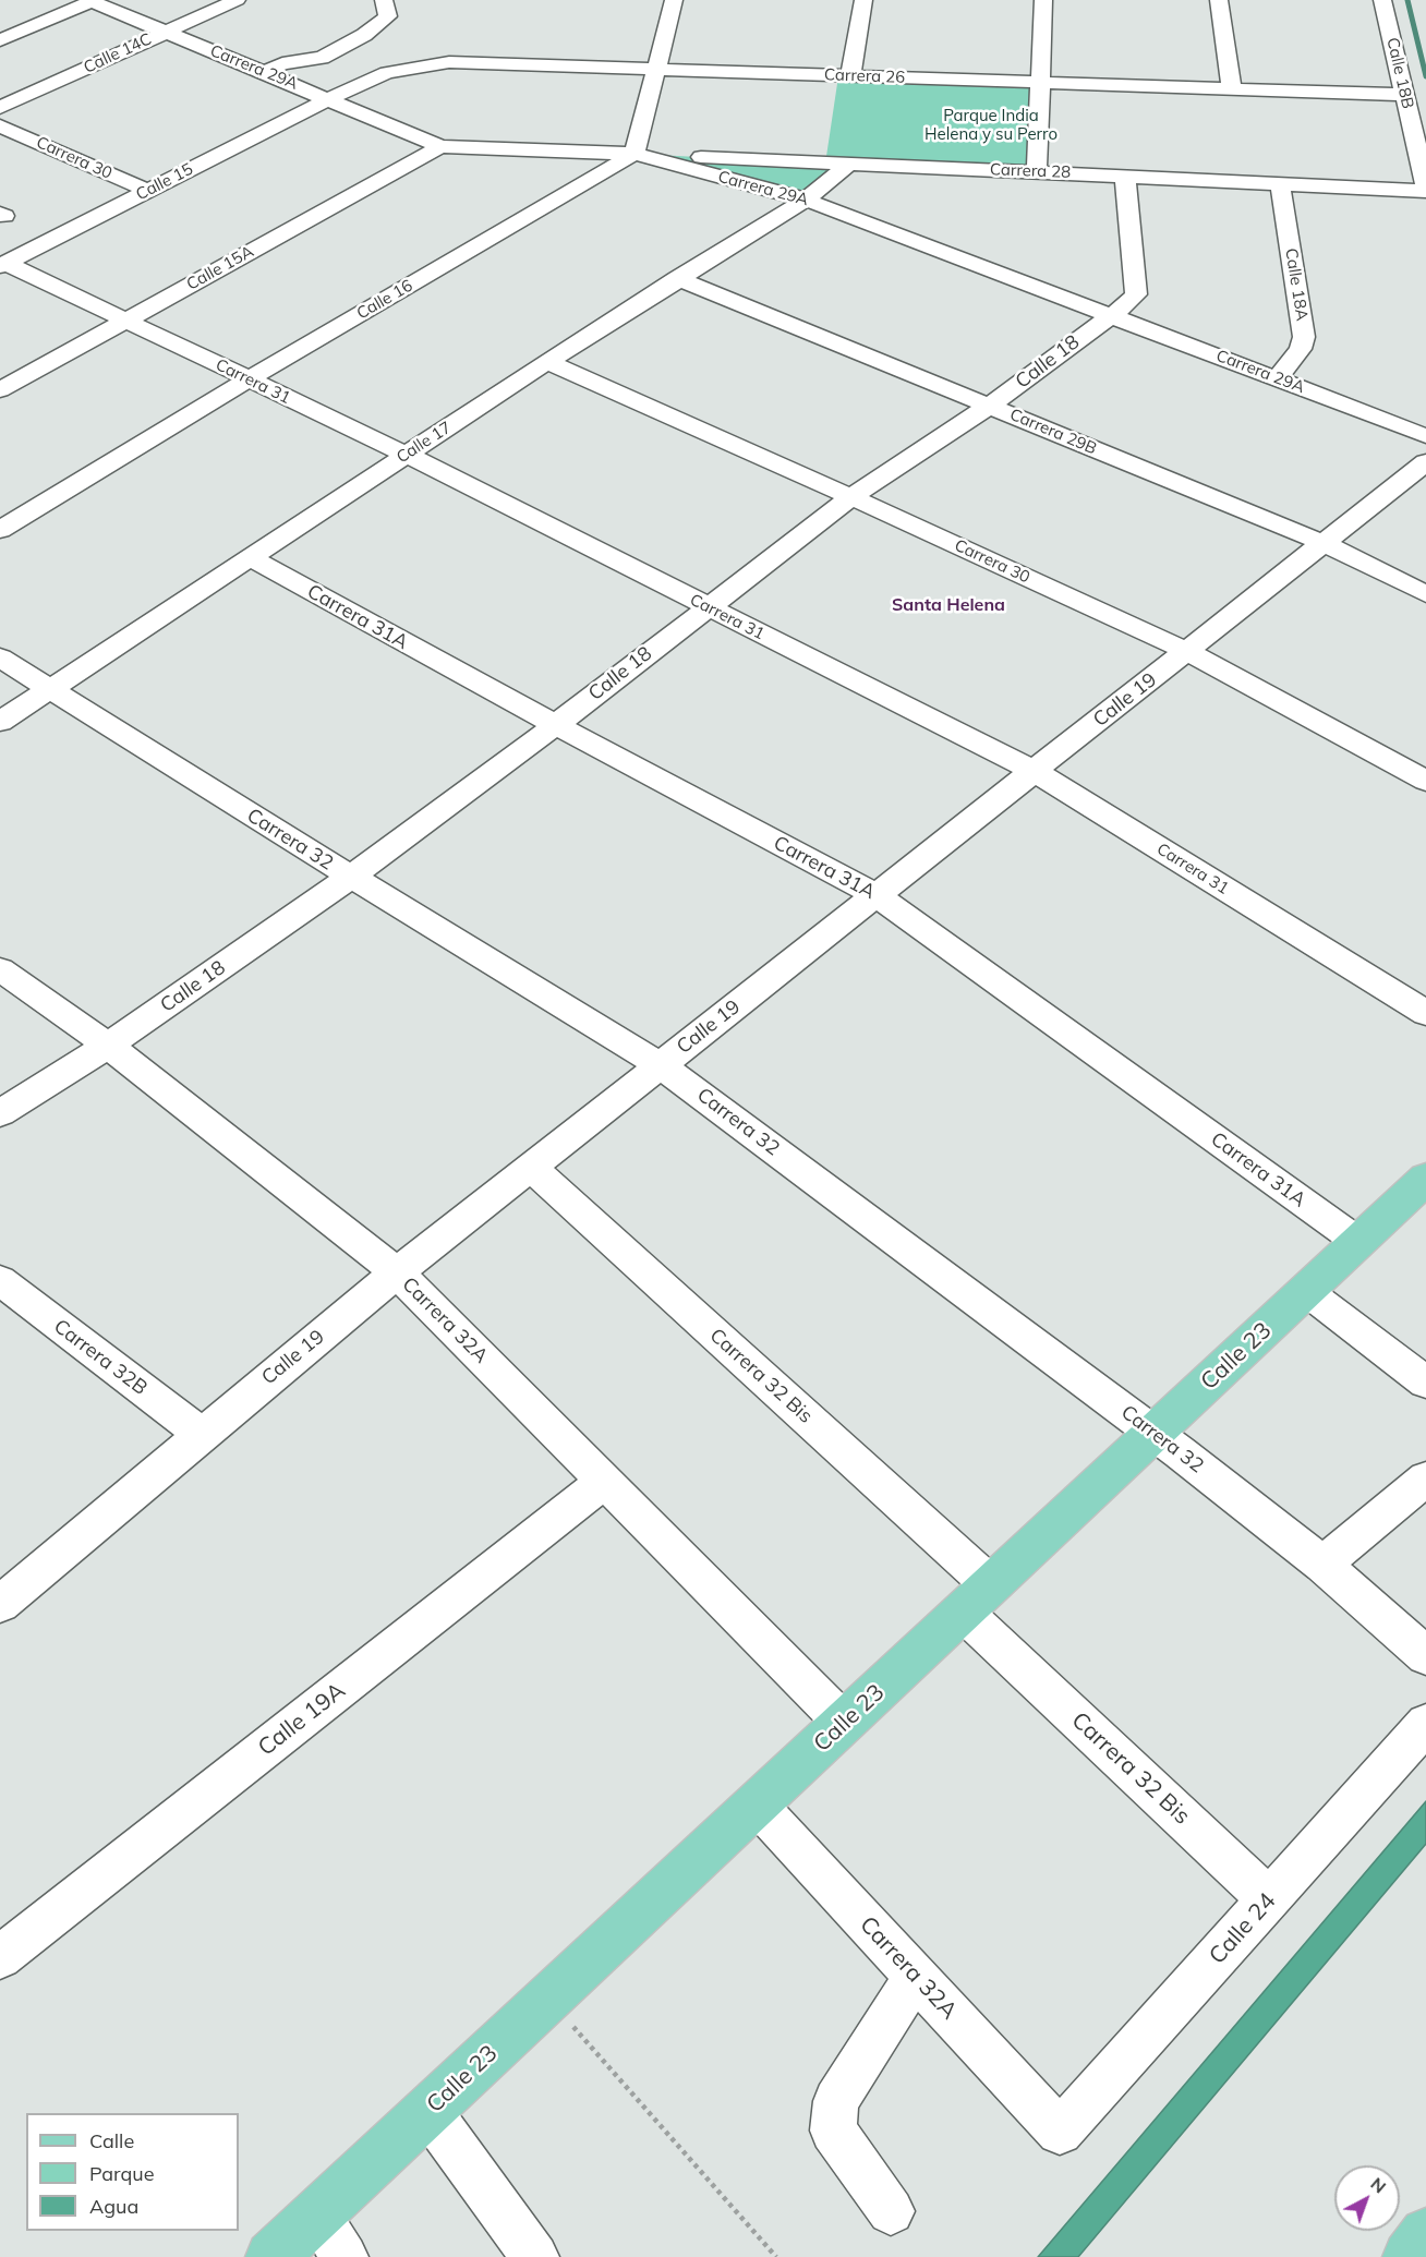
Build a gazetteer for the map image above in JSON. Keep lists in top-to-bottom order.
{
  "streets": {
    "main road": ["Calle 23"],
    "street": [
      "Calle 14C",
      "Carrera 29A",
      "Calle 18B",
      "Carrera 26",
      "Carrera 30",
      "Carrera 28",
      "Calle 15",
      "Calle 15A",
      "Calle 18A",
      "Calle 16",
      "Calle 18",
      "Carrera 31",
      "Carrera 29B",
      "Calle 17",
      "Carrera 31A",
      "Calle 19",
      "Carrera 32",
      "Carrera 32A",
      "Carrera 32B",
      "Carrera 32 Bis",
      "Calle 19A",
      "Calle 24"
    ]
  },
  "crossings": [
    ["Calle 14C", "Carrera 29A"],
    ["Carrera 29A", "Carrera 26"],
    ["Carrera 29A", "Carrera 28"],
    ["Carrera 29A", "Calle 15"],
    ["Carrera 29A", "Calle 15A"],
    ["Carrera 29A", "Calle 18A"],
    ["Carrera 29A", "Calle 16"],
    ["Carrera 29A", "Calle 18"],
    ["Carrera 29A", "Calle 17"],
    ["Calle 18B", "Carrera 26"],
    ["Carrera 26", "Calle 15"],
    ["Carrera 30", "Calle 15"],
    ["Carrera 30", "Calle 18"],
    ["Carrera 30", "Calle 17"],
    ["Carrera 30", "Calle 19"],
    ["Carrera 28", "Calle 18A"],
    ["Carrera 28", "Calle 16"],
    ["Carrera 28", "Calle 18"],
    ["Carrera 28", "Calle 17"],
    ["Calle 15", "Carrera 31"],
    ["Calle 15A", "Carrera 31"],
    ["Calle 16", "Carrera 31"],
    ["Calle 18", "Carrera 31"],
    ["Calle 18", "Carrera 29B"],
    ["Calle 18", "Carrera 31A"],
    ["Calle 18", "Carrera 32"],
    ["Calle 18", "Carrera 32A"],
    ["Carrera 31", "Calle 17"],
    ["Carrera 31", "Calle 19"],
    ["Carrera 29B", "Calle 17"],
    ["Carrera 29B", "Calle 19"],
    ["Calle 17", "Carrera 31A"],
    ["Calle 17", "Carrera 32"],
    ["Carrera 31A", "Calle 19"],
    ["Carrera 31A", "Calle 23"],
    ["Calle 19", "Carrera 32"],
    ["Calle 19", "Carrera 32A"],
    ["Calle 19", "Carrera 32B"],
    ["Calle 19", "Carrera 32 Bis"],
    ["Carrera 32", "Calle 23"],
    ["Carrera 32A", "Calle 23"],
    ["Carrera 32A", "Calle 19A"],
    ["Carrera 32A", "Calle 24"],
    ["Calle 23", "Carrera 32 Bis"],
    ["Carrera 32 Bis", "Calle 24"]
  ],
  "districts": ["Santa Helena"],
  "parks": ["Parque India Helena y su Perro"],
  "legend": ["Calle", "Parque", "Agua"],
  "north": "top right"
}
